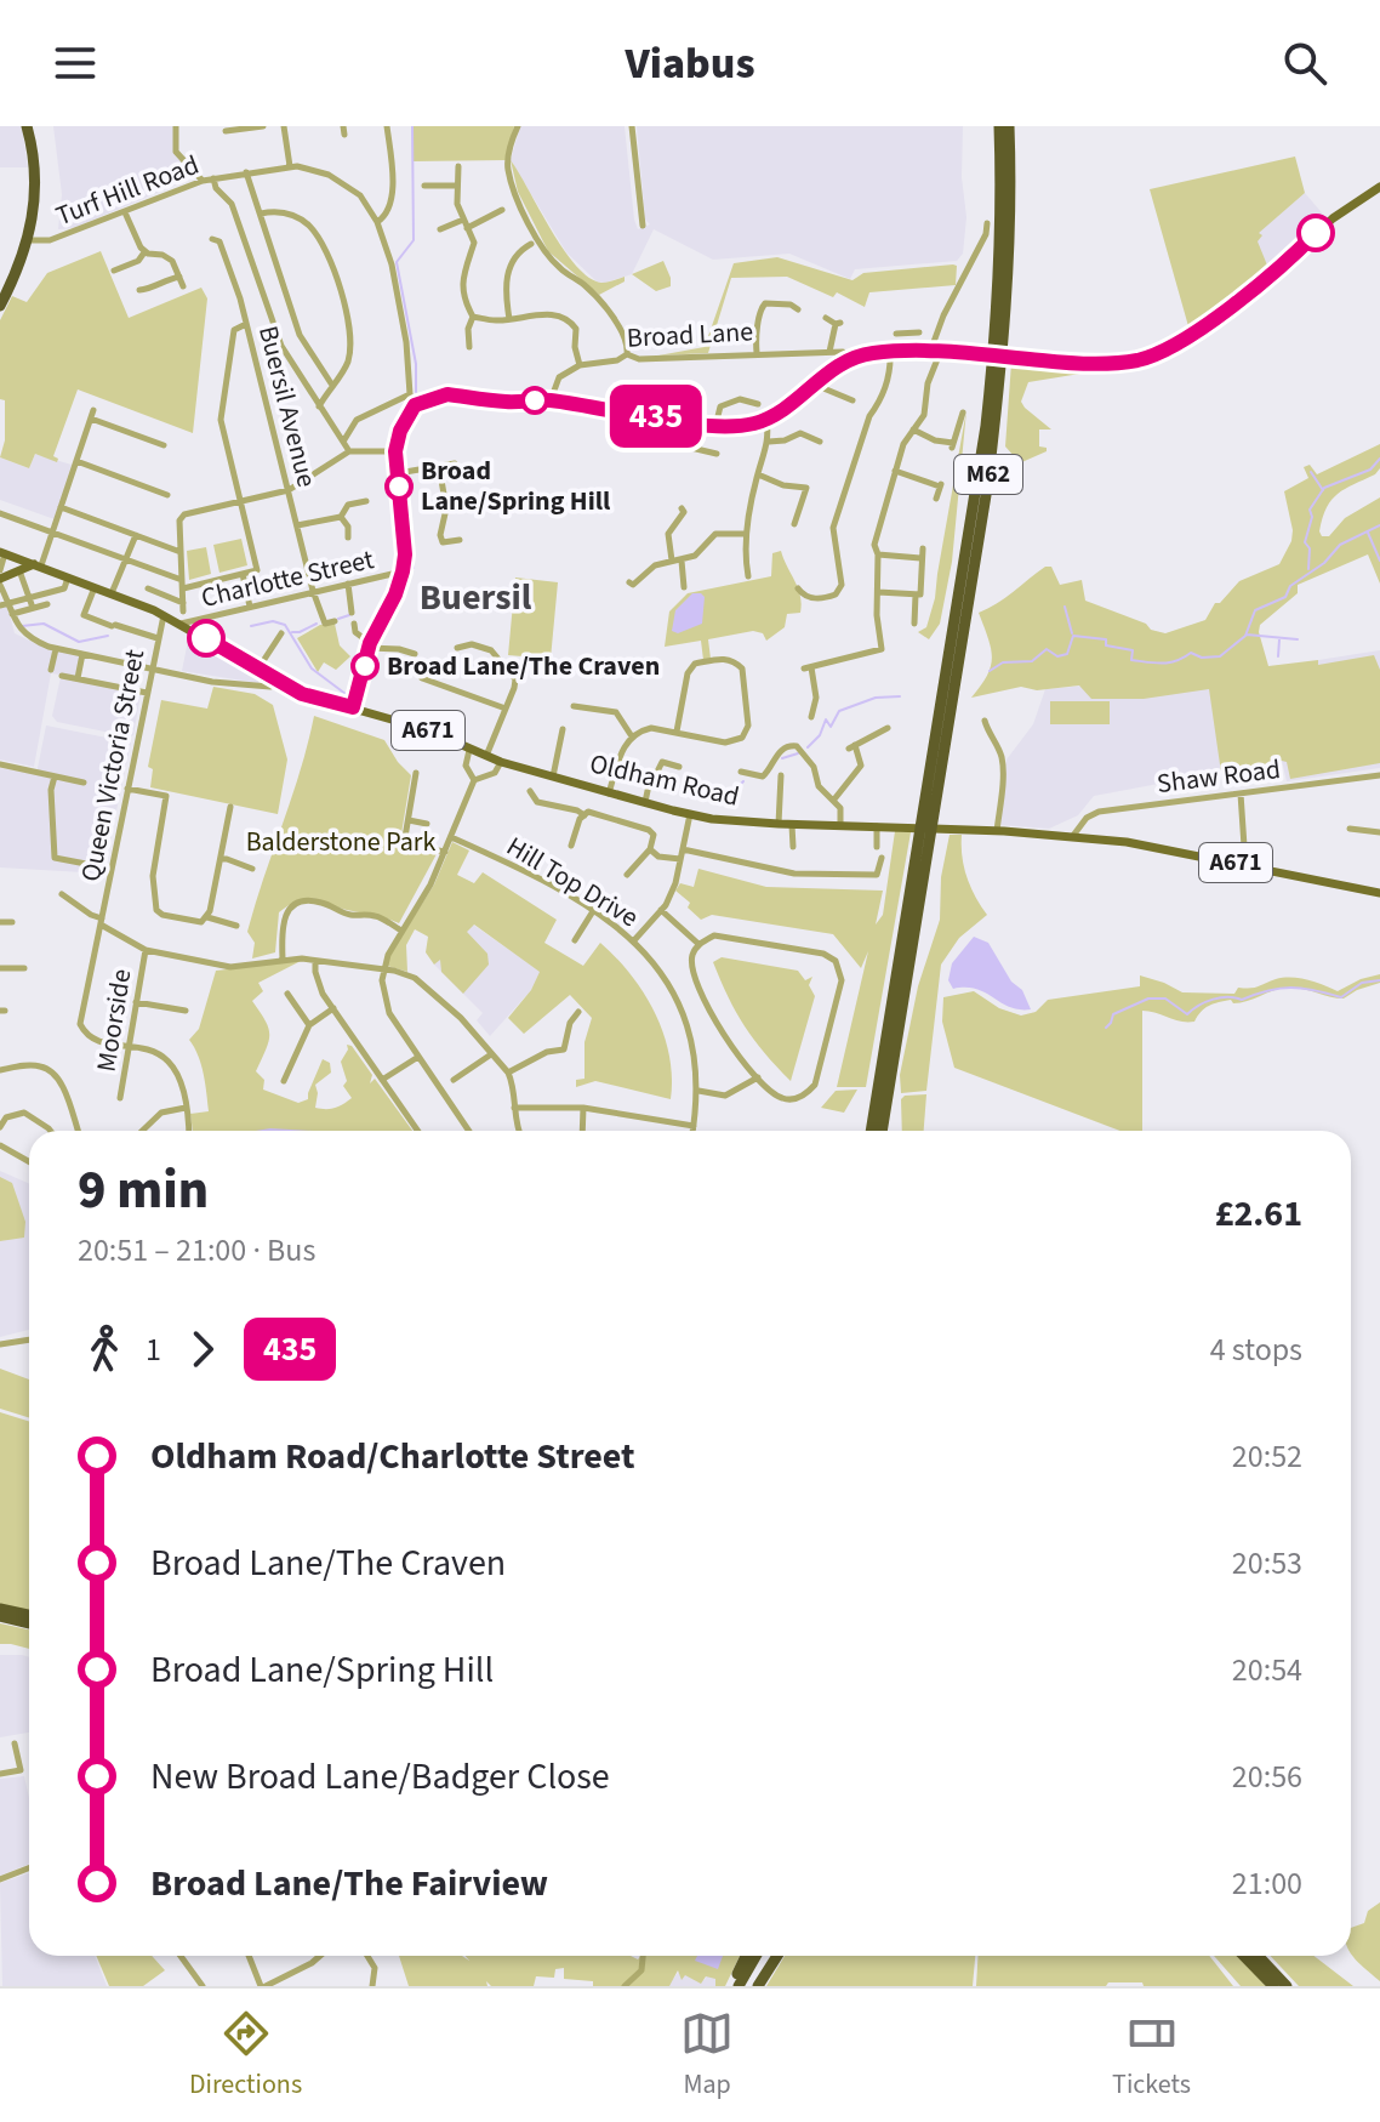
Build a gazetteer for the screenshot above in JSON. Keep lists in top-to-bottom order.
{
  "streets": {
    "highway": ["M62"],
    "main road": ["A671", "Oldham Road"],
    "street": [
      "Turf Hill Road",
      "Broad Lane",
      "Buersil Avenue",
      "Charlotte Street",
      "Queen Victoria Street",
      "Shaw Road",
      "Hill Top Drive",
      "Moorside"
    ]
  },
  "crossings": [
    ["Buersil Avenue", "Charlotte Street"],
    ["Charlotte Street", "Oldham Road"],
    ["Queen Victoria Street", "Oldham Road"],
    ["Queen Victoria Street", "Moorside"],
    ["Shaw Road", "Oldham Road"]
  ],
  "districts": ["Buersil"],
  "parks": ["Balderstone Park"],
  "places": ["Broad Lane/Spring Hill", "Broad Lane/The Craven"],
  "lines": ["bus line 435"],
  "page": {
    "header": "Viabus",
    "on_map": "435",
    "heading": ["9 min", "20:51 – 21:00 · Bus", "£2.61"],
    "legs": ["1", "435", "4 stops"],
    "list": [
      {
        "name": "Oldham Road/Charlotte Street",
        "value": "20:52"
      },
      {
        "name": "Broad Lane/The Craven",
        "value": "20:53"
      },
      {
        "name": "Broad Lane/Spring Hill",
        "value": "20:54"
      },
      {
        "name": "New Broad Lane/Badger Close",
        "value": "20:56"
      },
      {
        "name": "Broad Lane/The Fairview",
        "value": "21:00"
      }
    ],
    "tabs": ["Directions", "Map", "Tickets"]
  }
}
